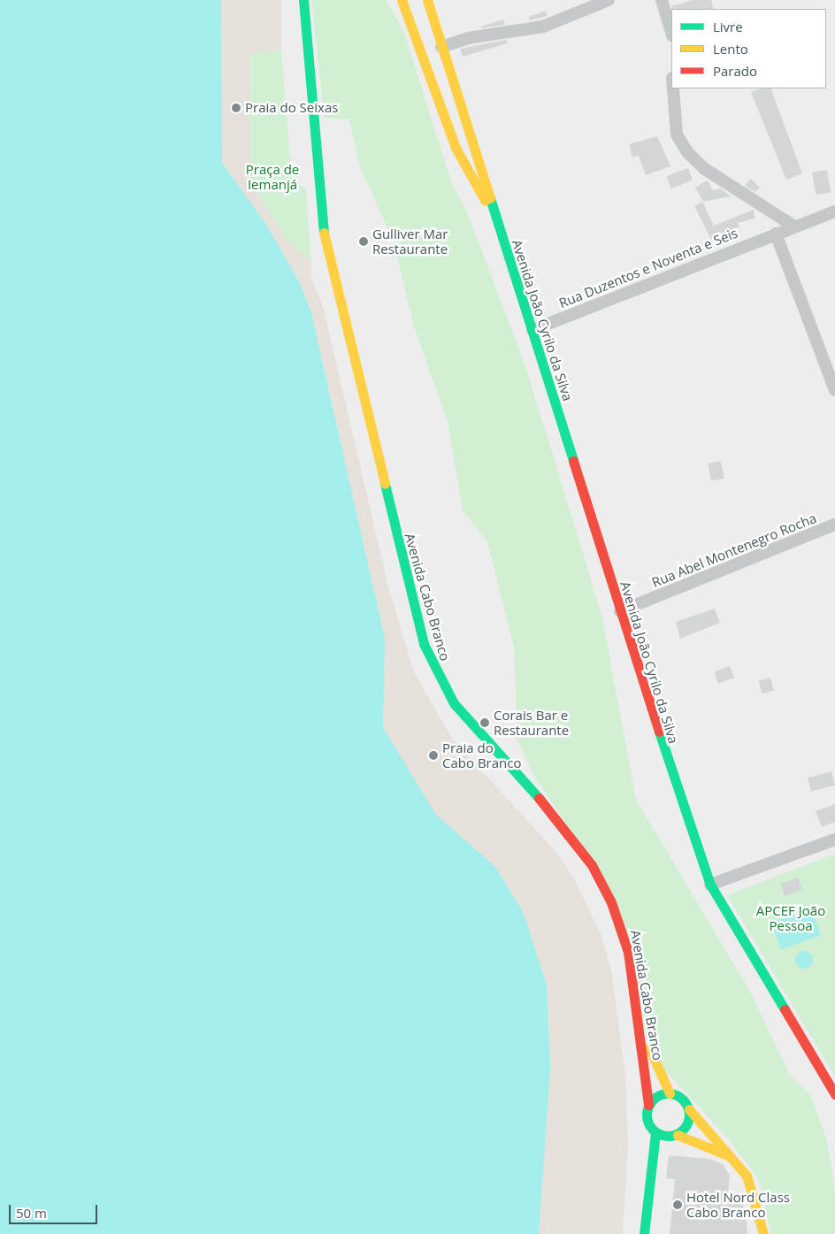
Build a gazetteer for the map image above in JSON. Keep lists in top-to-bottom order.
{
  "streets": {
    "street": [
      "Rua Duzentos e Noventa e Seis",
      "Avenida João Cyrilo da Silva",
      "Rua Abel Montenegro Rocha",
      "Avenida Cabo Branco"
    ]
  },
  "crossings": [
    ["Rua Duzentos e Noventa e Seis", "Avenida João Cyrilo da Silva"],
    ["Avenida João Cyrilo da Silva", "Rua Abel Montenegro Rocha"]
  ],
  "parks": ["Praça de Iemanjá", "APCEF João Pessoa"],
  "places": [
    "Praia do Seixas",
    "Gulliver Mar Restaurante",
    "Corais Bar e Restaurante",
    "Praia do Cabo Branco",
    "Hotel Nord Class Cabo Branco"
  ],
  "legend": ["Livre", "Lento", "Parado"],
  "scale_bar": "50 m"
}
